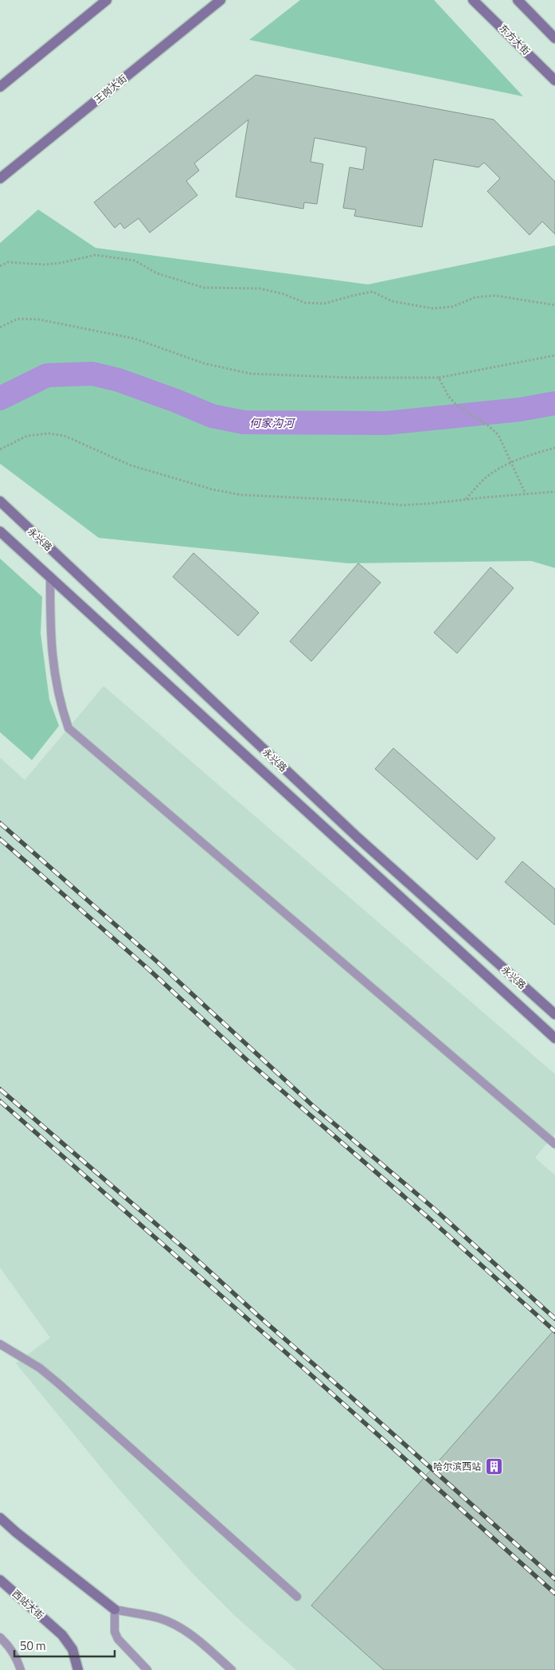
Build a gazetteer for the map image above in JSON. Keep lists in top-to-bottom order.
{
  "streets": {
    "main road": [
      "东方大街",
      "王岗大街",
      "永兴路",
      "西站大街"
    ]
  },
  "water": ["何家沟河"],
  "places": {
    "building": ["哈尔滨西站"]
  },
  "scale_bar": "50 m"
}
